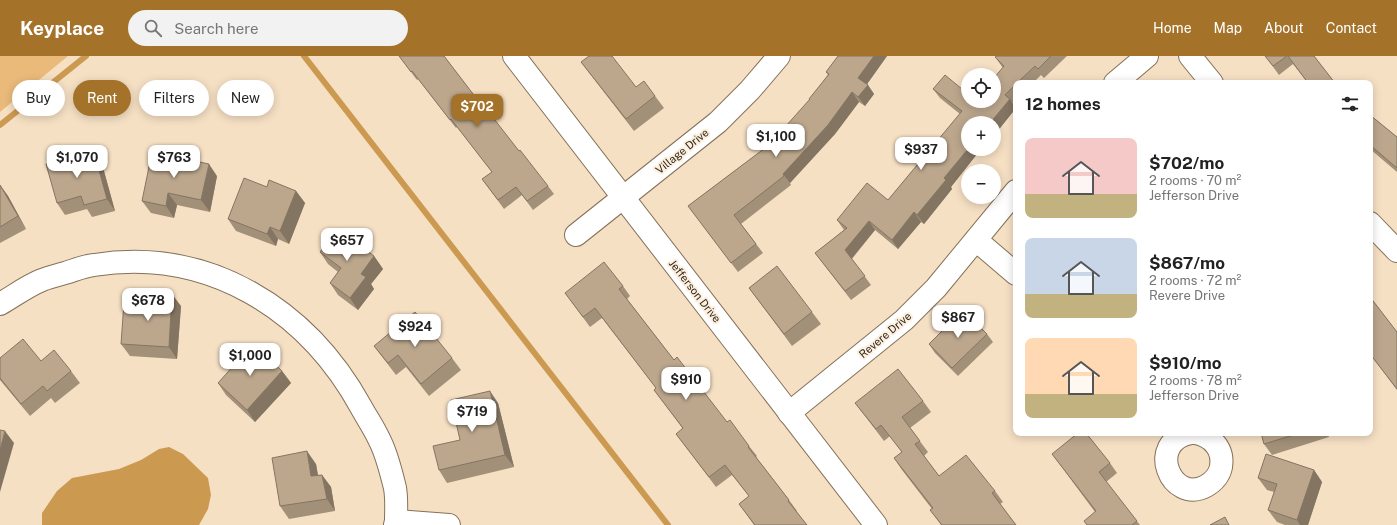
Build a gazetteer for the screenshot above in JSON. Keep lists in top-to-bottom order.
{
  "streets": {
    "street": ["Village Drive", "Jefferson Drive", "Revere Drive"]
  },
  "crossings": [
    ["Village Drive", "Jefferson Drive"],
    ["Jefferson Drive", "Revere Drive"]
  ],
  "page": {
    "header": "Keyplace",
    "search": "Search here",
    "nav": [
      "Home",
      "Map",
      "About",
      "Contact"
    ],
    "map_buttons": ["+", "−"],
    "chip": [
      "Buy",
      "Rent",
      "Filters",
      "New"
    ],
    "heading": "12 homes",
    "price": [
      "$702",
      "$1,100",
      "$937",
      "$1,070",
      "$763",
      "$657",
      "$678",
      "$867",
      "$924",
      "$1,000",
      "$910",
      "$719"
    ],
    "list": [
      {
        "name": "$702/mo",
        "note": "2 rooms · 70 m² · Jefferson Drive"
      },
      {
        "name": "$867/mo",
        "note": "2 rooms · 72 m² · Revere Drive"
      },
      {
        "name": "$910/mo",
        "note": "2 rooms · 78 m² · Jefferson Drive"
      }
    ]
  }
}
